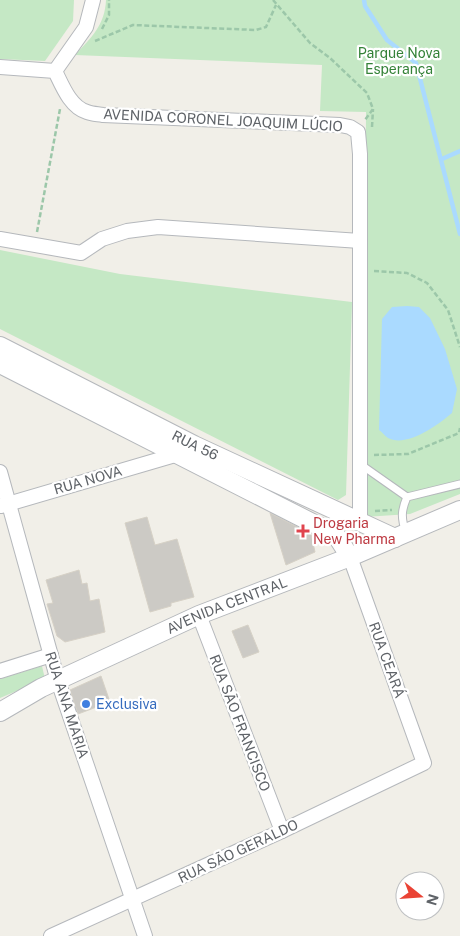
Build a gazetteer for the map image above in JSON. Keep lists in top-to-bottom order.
{
  "streets": {
    "street": [
      "AVENIDA CORONEL JOAQUIM LÚCIO",
      "RUA 56",
      "RUA NOVA",
      "AVENIDA CENTRAL",
      "RUA CEARÁ",
      "RUA ANA MARIA",
      "RUA SÃO FRANCISCO",
      "RUA SÃO GERALDO"
    ]
  },
  "crossings": [
    ["AVENIDA CORONEL JOAQUIM LÚCIO", "RUA 56"],
    ["RUA 56", "RUA NOVA"],
    ["RUA 56", "AVENIDA CENTRAL"],
    ["RUA 56", "RUA CEARÁ"],
    ["RUA NOVA", "RUA ANA MARIA"],
    ["AVENIDA CENTRAL", "RUA CEARÁ"],
    ["AVENIDA CENTRAL", "RUA ANA MARIA"],
    ["AVENIDA CENTRAL", "RUA SÃO FRANCISCO"],
    ["RUA CEARÁ", "RUA SÃO GERALDO"],
    ["RUA ANA MARIA", "RUA SÃO GERALDO"],
    ["RUA SÃO FRANCISCO", "RUA SÃO GERALDO"]
  ],
  "parks": ["Parque Nova Esperança"],
  "places": {
    "health": ["Drogaria New Pharma"],
    "other": ["Exclusiva"]
  },
  "north": "right"
}
